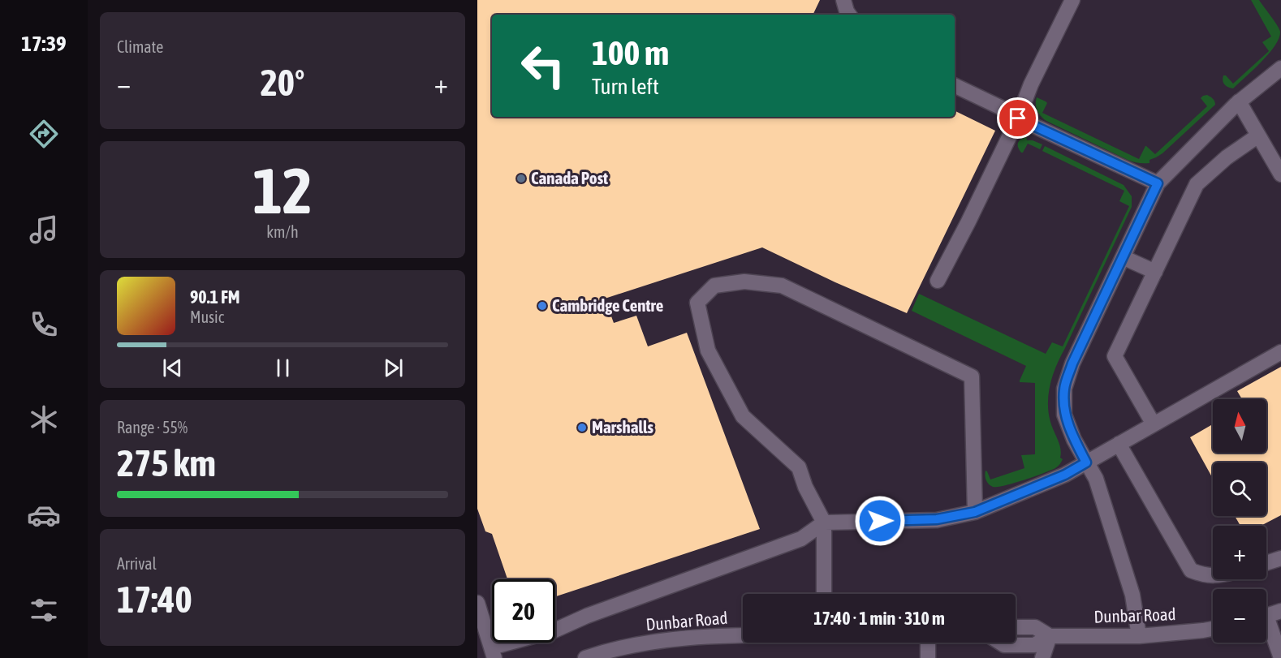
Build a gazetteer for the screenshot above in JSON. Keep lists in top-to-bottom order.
{
  "streets": {
    "street": ["Dunbar Road"]
  },
  "places": ["Canada Post", "Cambridge Centre", "Marshalls"],
  "north": "top",
  "page": {
    "tabs": "17:39",
    "tile": [
      "Climate",
      ["12", "km/h"],
      ["Range · 55%", "275 km"],
      ["Arrival", "17:40"]
    ],
    "turn": ["100 m", "Turn left"],
    "heat": ["−", "20°", "+"],
    "song": ["90.1 FM", "Music"],
    "map_buttons": ["+", "−"],
    "limit": "20",
    "trip": "17:40 · 1 min · 310 m"
  }
}
